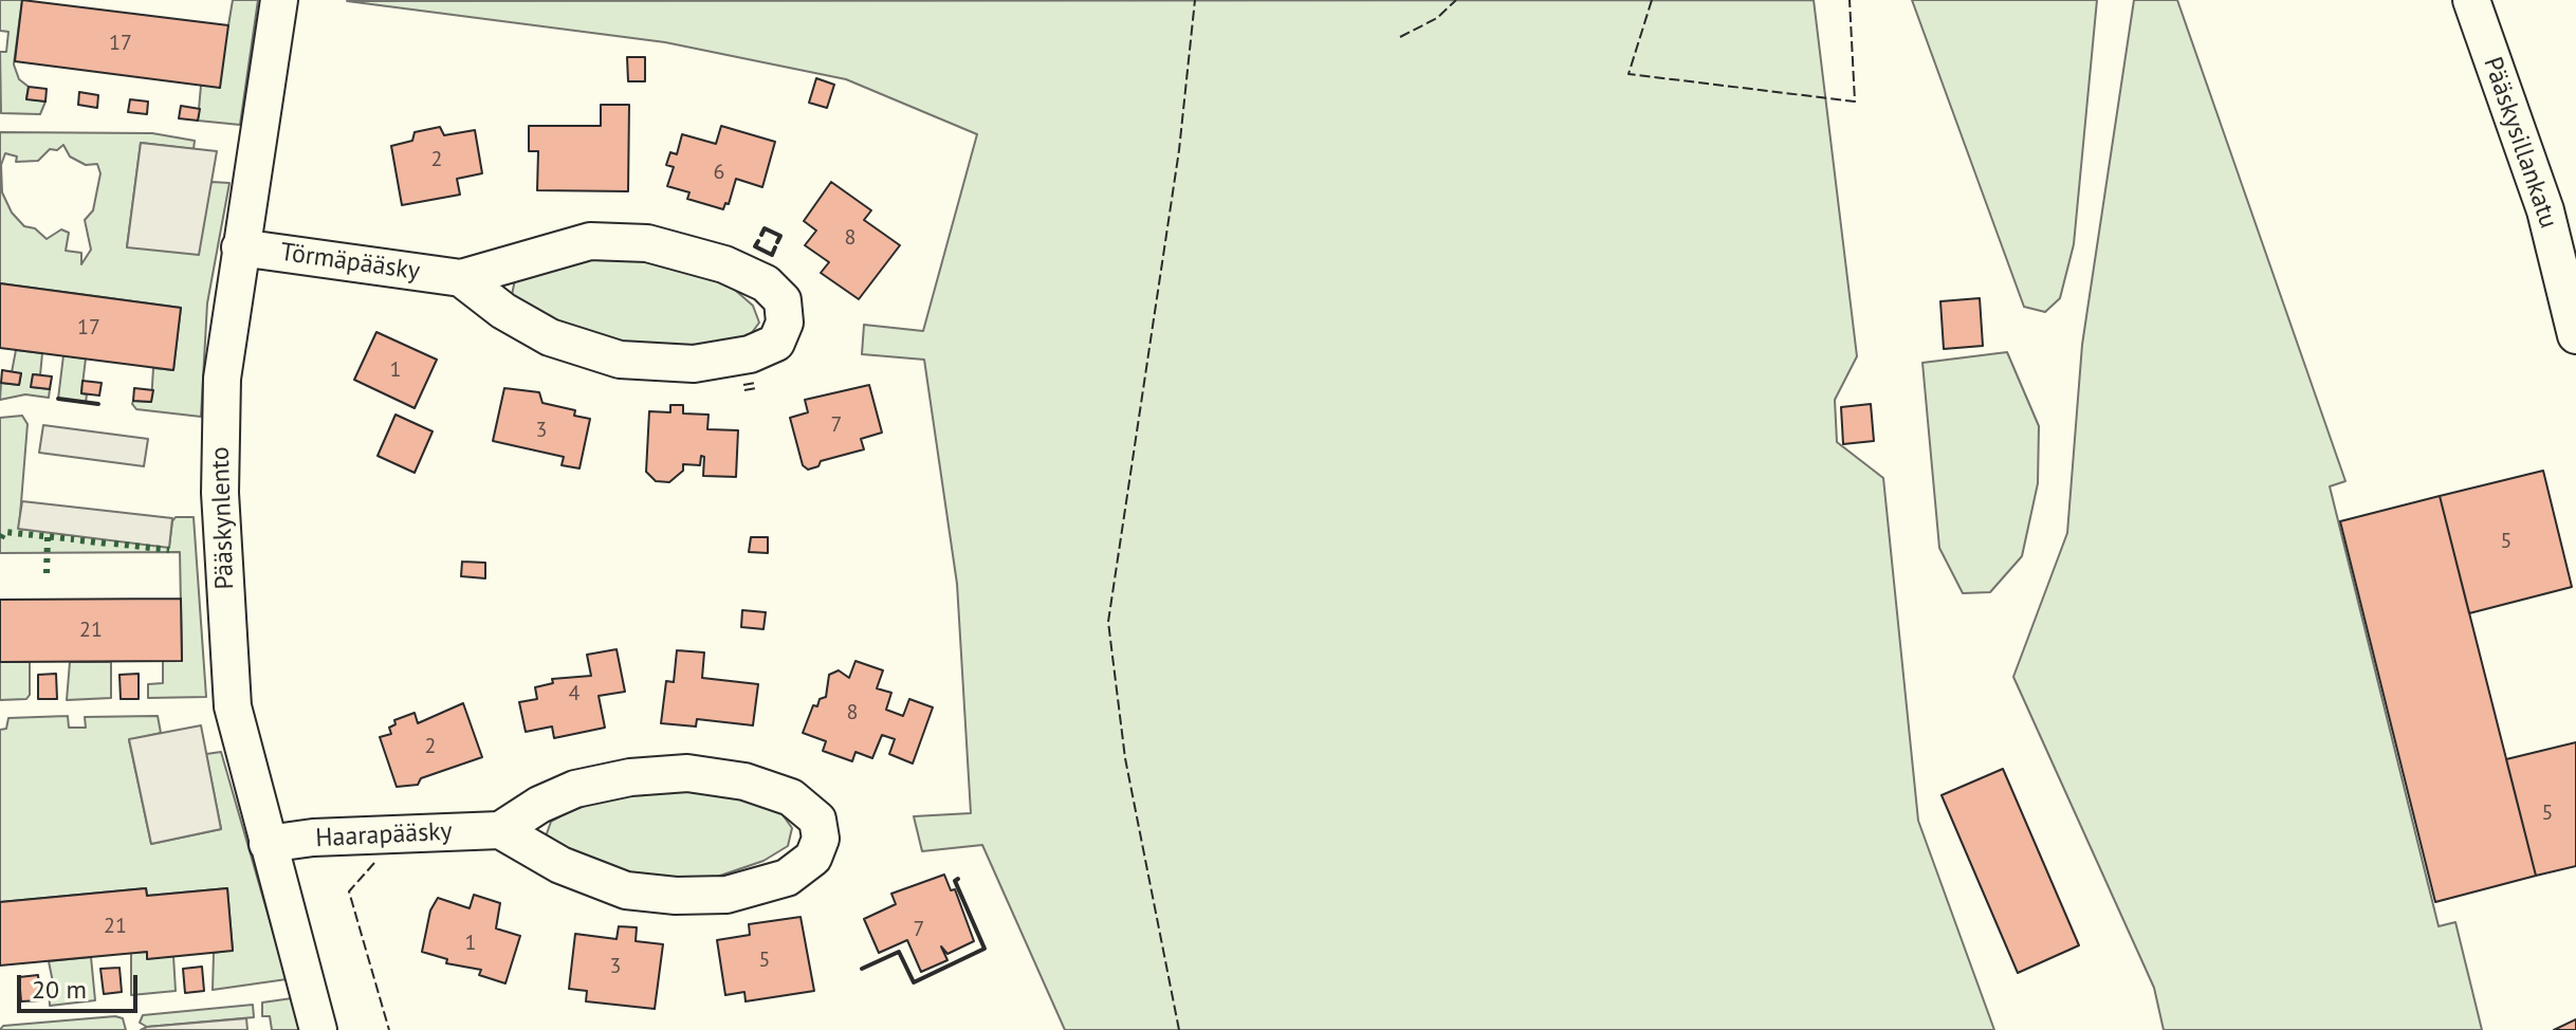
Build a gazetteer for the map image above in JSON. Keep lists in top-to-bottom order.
{
  "streets": {
    "street": [
      "Pääskysillankatu",
      "Törmäpääsky",
      "Pääskynlento",
      "Haarapääsky"
    ]
  },
  "crossings": [
    ["Törmäpääsky", "Pääskynlento"],
    ["Pääskynlento", "Haarapääsky"]
  ],
  "house_numbers": [
    "17",
    "2",
    "6",
    "8",
    "17",
    "1",
    "7",
    "3",
    "5",
    "21",
    "4",
    "8",
    "2",
    "5",
    "21",
    "7",
    "1",
    "5",
    "3"
  ],
  "scale_bar": "20 m"
}
